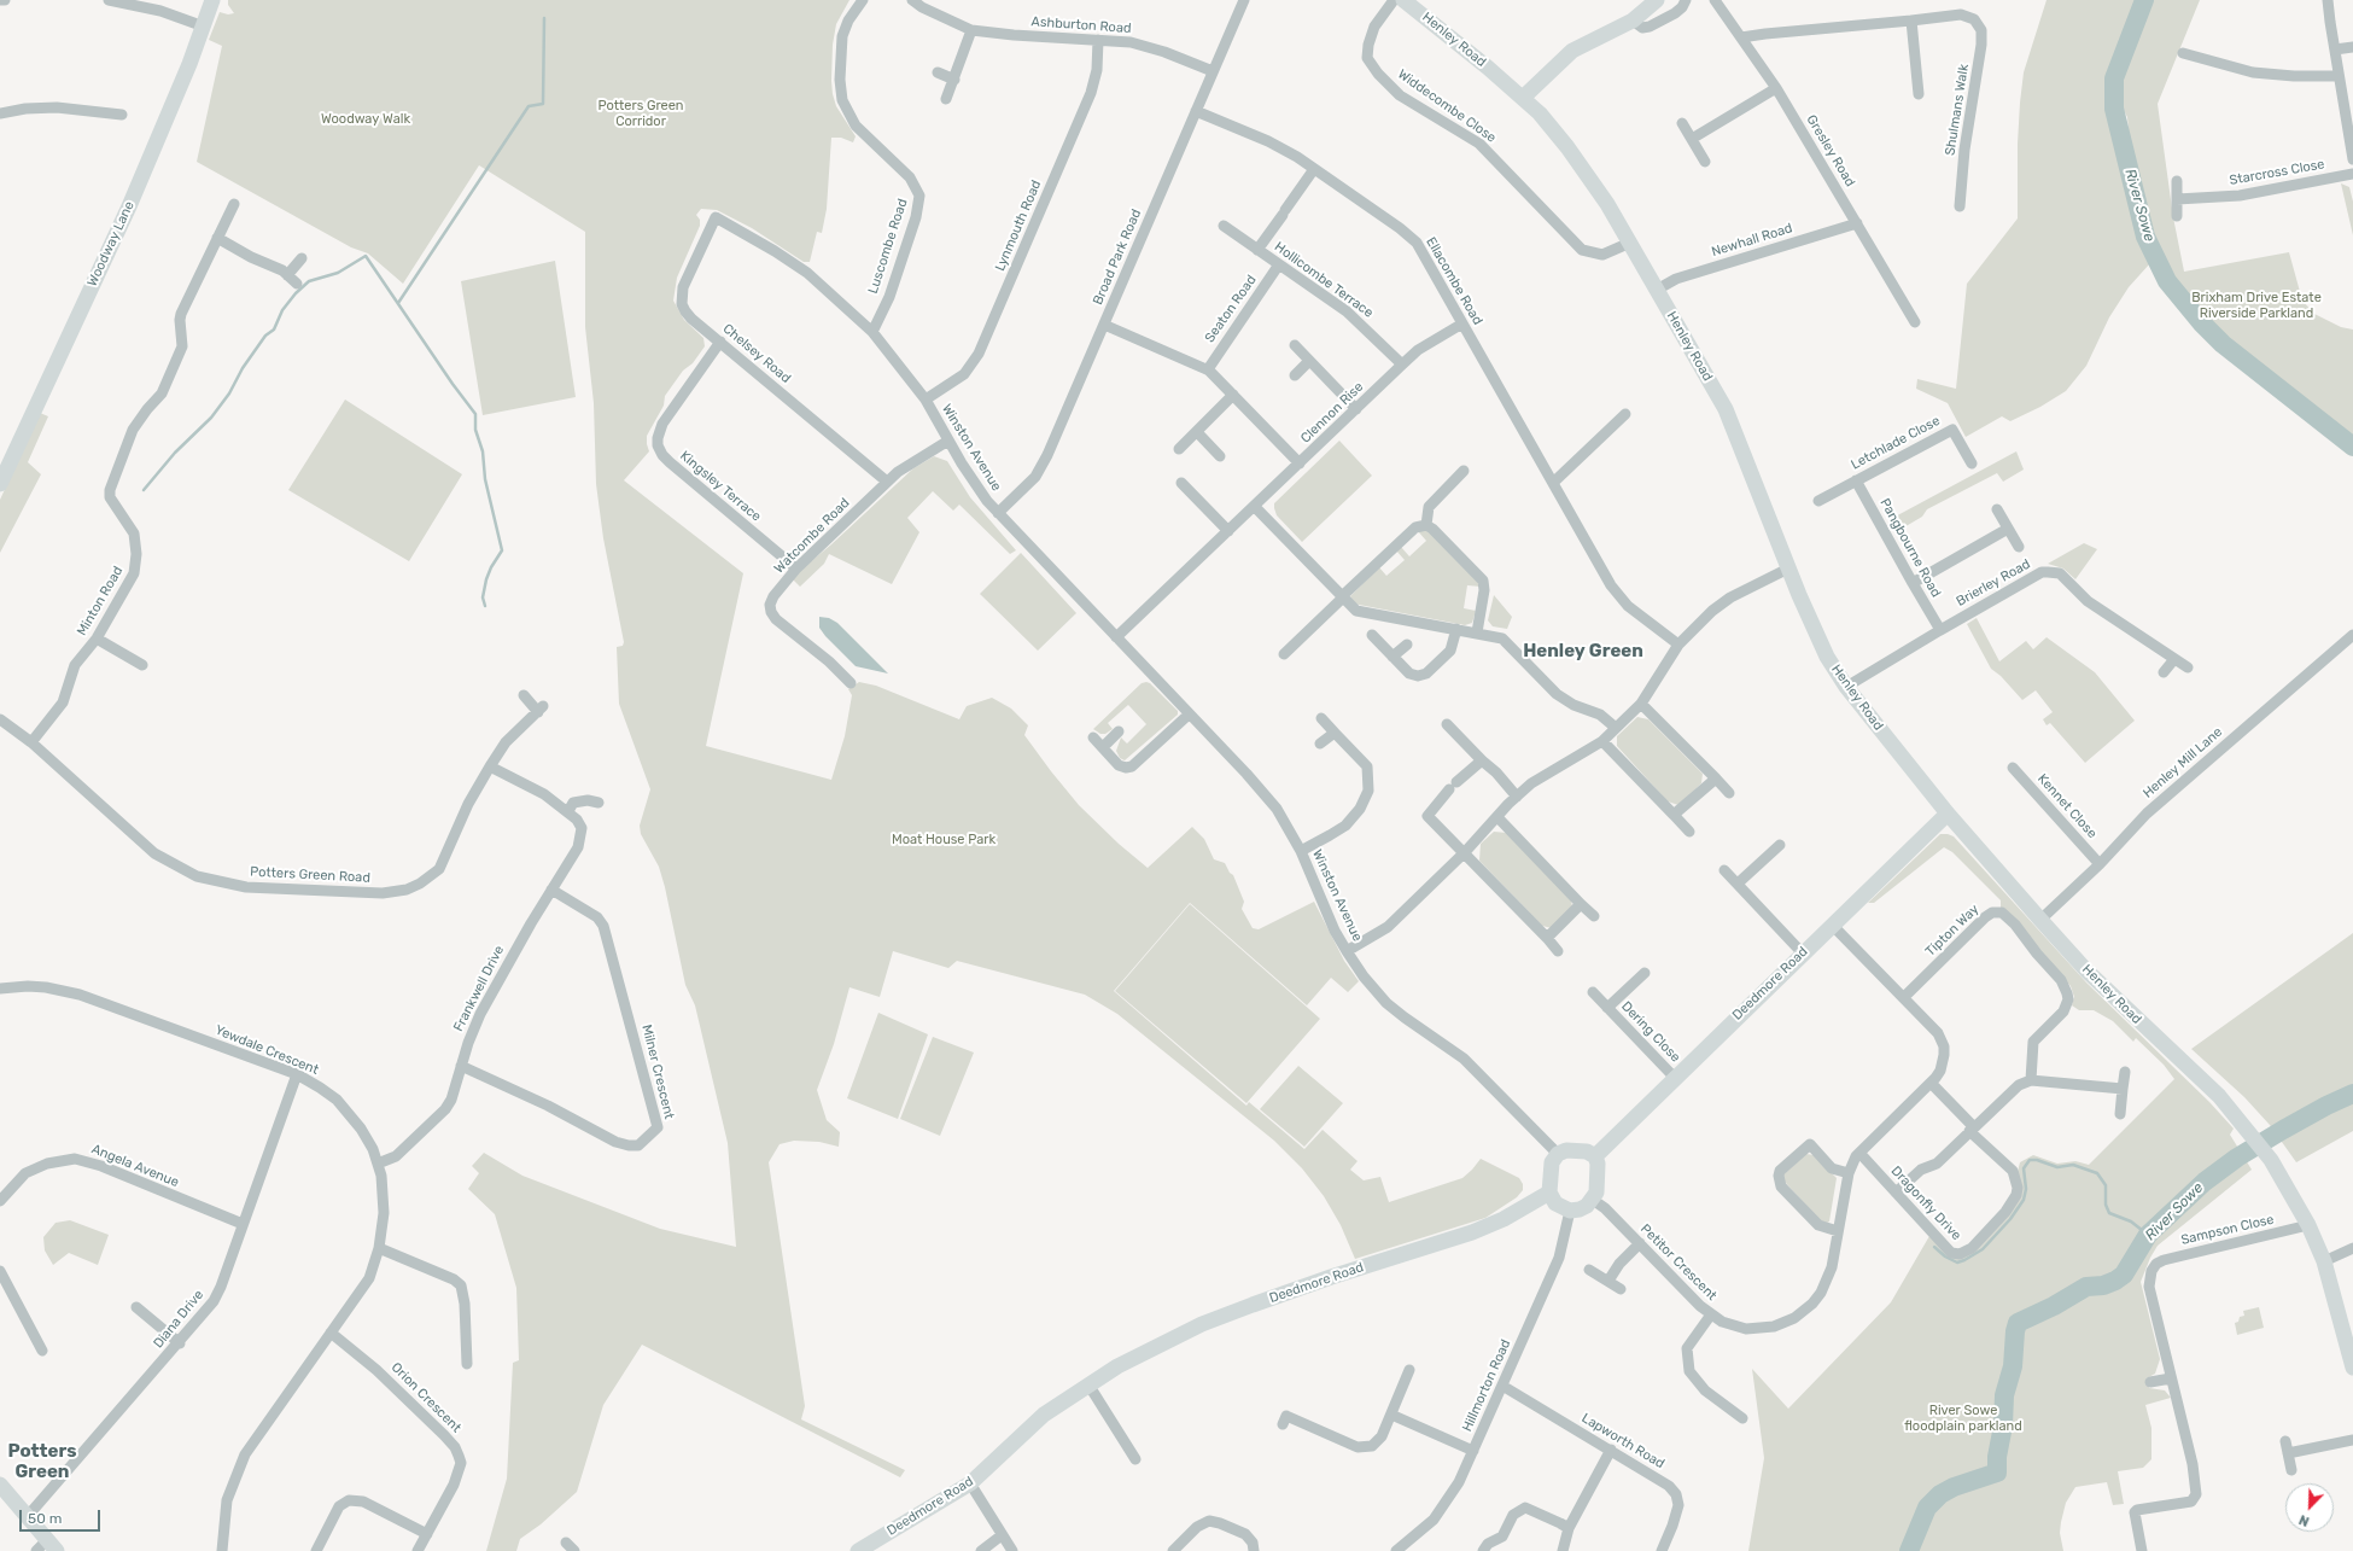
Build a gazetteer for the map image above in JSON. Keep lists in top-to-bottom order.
{
  "streets": {
    "street": [
      "Ashburton Road",
      "Henley Road",
      "Widdecombe Close",
      "Shulmans Walk",
      "Gresley Road",
      "Starcross Close",
      "Lynmouth Road",
      "Newhall Road",
      "Woodway Lane",
      "Luscombe Road",
      "Broad Park Road",
      "Hollicombe Terrace",
      "Ellacombe Road",
      "Seaton Road",
      "Chelsey Road",
      "Clennon Rise",
      "Letchlade Close",
      "Winston Avenue",
      "Kingsley Terrace",
      "Watcombe Road",
      "Pangbourne Road",
      "Brierley Road",
      "Minton Road",
      "Henley Mill Lane",
      "Kennet Close",
      "Potters Green Road",
      "Tipton Way",
      "Deedmore Road",
      "Frankwell Drive",
      "Dering Close",
      "Yewdale Crescent",
      "Milner Crescent",
      "Angela Avenue",
      "Dragonfly Drive",
      "Sampson Close",
      "Petitor Crescent",
      "Diana Drive",
      "Hillmorton Road",
      "Orion Crescent",
      "Lapworth Road"
    ]
  },
  "crossings": [
    ["Ashburton Road", "Lynmouth Road"],
    ["Ashburton Road", "Broad Park Road"],
    ["Henley Road", "Widdecombe Close"],
    ["Henley Road", "Newhall Road"],
    ["Henley Road", "Brierley Road"],
    ["Henley Road", "Henley Mill Lane"],
    ["Henley Road", "Deedmore Road"],
    ["Henley Road", "Sampson Close"],
    ["Gresley Road", "Newhall Road"],
    ["Lynmouth Road", "Winston Avenue"],
    ["Luscombe Road", "Winston Avenue"],
    ["Broad Park Road", "Ellacombe Road"],
    ["Broad Park Road", "Winston Avenue"],
    ["Hollicombe Terrace", "Seaton Road"],
    ["Hollicombe Terrace", "Clennon Rise"],
    ["Ellacombe Road", "Clennon Rise"],
    ["Chelsey Road", "Winston Avenue"],
    ["Chelsey Road", "Kingsley Terrace"],
    ["Chelsey Road", "Watcombe Road"],
    ["Clennon Rise", "Winston Avenue"],
    ["Letchlade Close", "Pangbourne Road"],
    ["Winston Avenue", "Watcombe Road"],
    ["Winston Avenue", "Deedmore Road"],
    ["Winston Avenue", "Petitor Crescent"],
    ["Winston Avenue", "Hillmorton Road"],
    ["Kingsley Terrace", "Watcombe Road"],
    ["Pangbourne Road", "Brierley Road"],
    ["Minton Road", "Potters Green Road"],
    ["Henley Mill Lane", "Kennet Close"],
    ["Tipton Way", "Petitor Crescent"],
    ["Deedmore Road", "Dering Close"],
    ["Deedmore Road", "Petitor Crescent"],
    ["Deedmore Road", "Hillmorton Road"],
    ["Frankwell Drive", "Yewdale Crescent"],
    ["Frankwell Drive", "Milner Crescent"],
    ["Yewdale Crescent", "Diana Drive"],
    ["Yewdale Crescent", "Orion Crescent"],
    ["Angela Avenue", "Diana Drive"],
    ["Dragonfly Drive", "Petitor Crescent"],
    ["Petitor Crescent", "Hillmorton Road"],
    ["Hillmorton Road", "Lapworth Road"]
  ],
  "districts": ["Henley Green", "Potters Green"],
  "water": ["River Sowe"],
  "parks": [
    "Potters Green Corridor",
    "Woodway Walk",
    "Brixham Drive Estate Riverside Parkland",
    "Moat House Park",
    "River Sowe floodplain parkland"
  ],
  "scale_bar": "50 m",
  "north": "bottom left"
}
